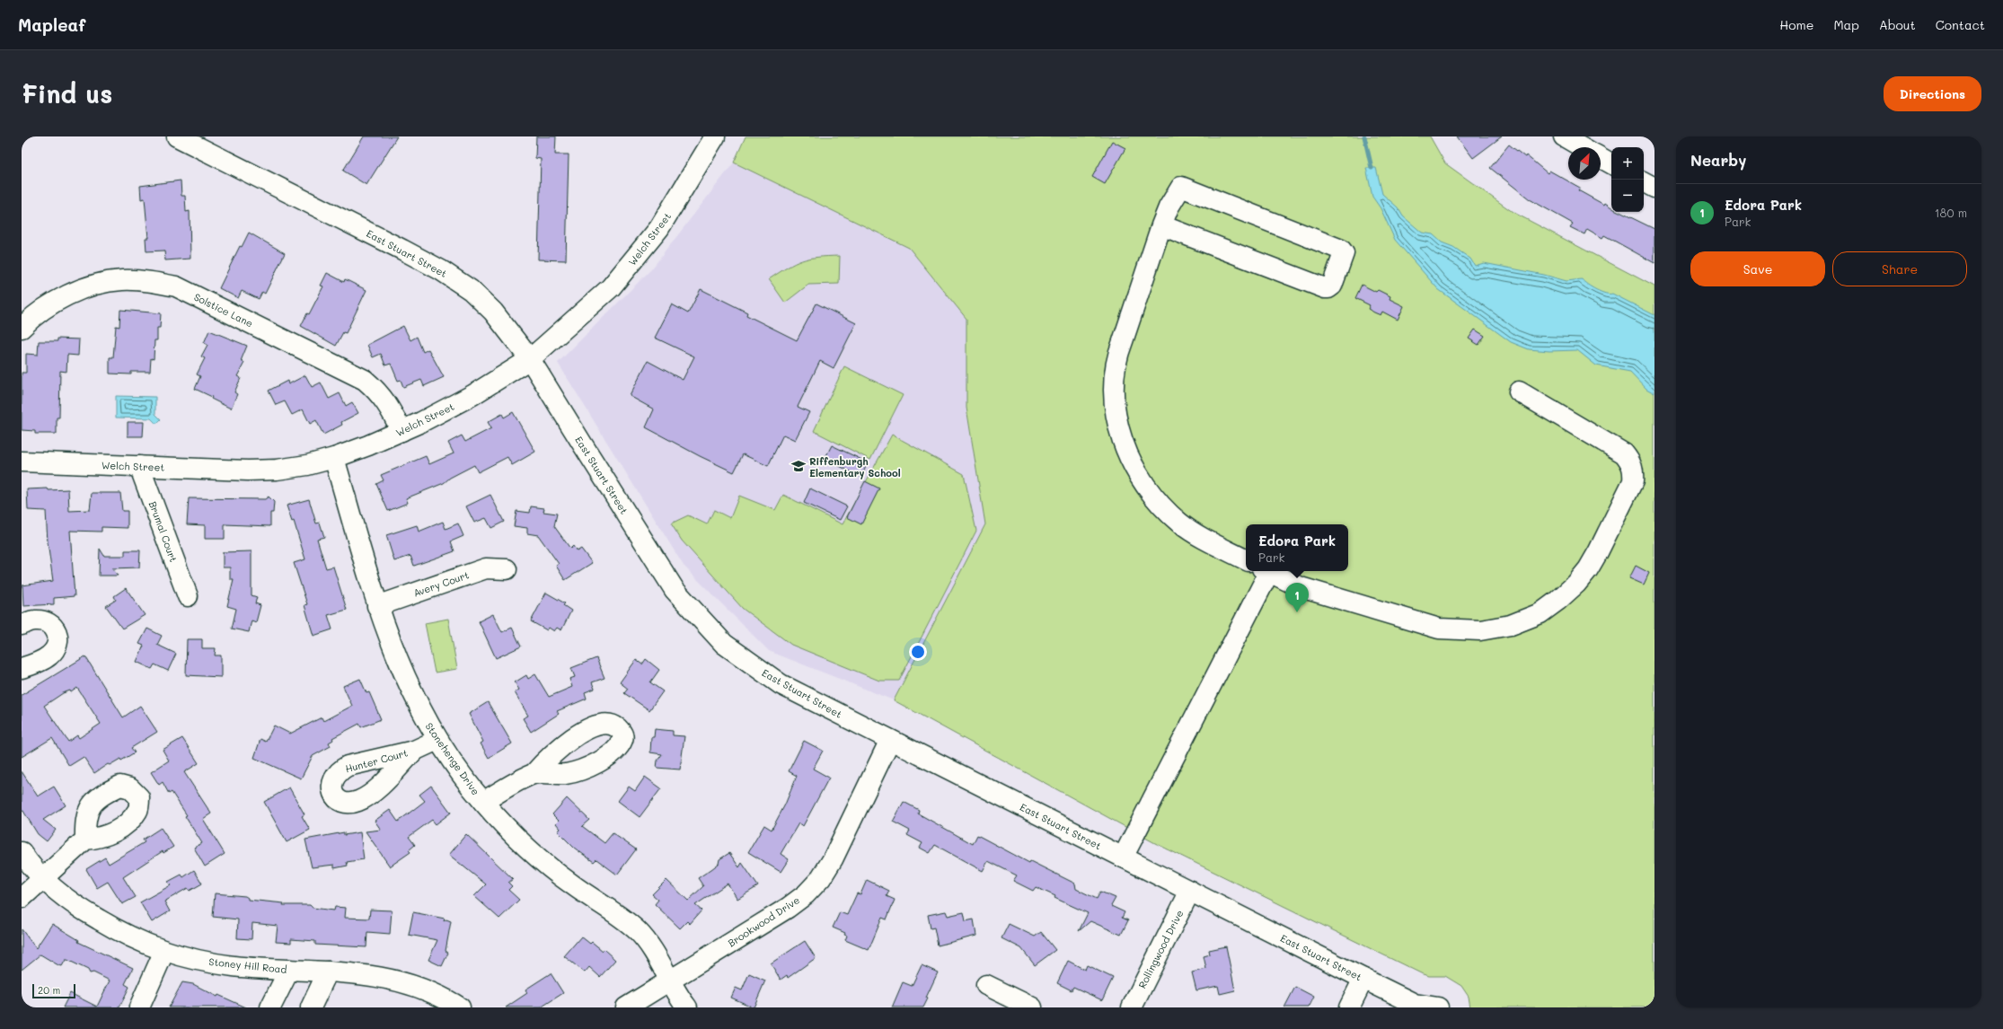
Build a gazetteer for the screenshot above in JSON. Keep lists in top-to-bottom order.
{
  "streets": {
    "street": [
      "Welch Street",
      "East Stuart Street",
      "Solstice Lane",
      "Brumal Court",
      "Avery Court",
      "Stonehenge Drive",
      "Hunter Court",
      "Brookwood Drive",
      "Rollingwood Drive",
      "Stoney Hill Road"
    ]
  },
  "crossings": [
    ["Welch Street", "East Stuart Street"],
    ["Welch Street", "Solstice Lane"],
    ["Welch Street", "Brumal Court"],
    ["Welch Street", "Stonehenge Drive"],
    ["East Stuart Street", "Brookwood Drive"],
    ["East Stuart Street", "Rollingwood Drive"],
    ["Avery Court", "Stonehenge Drive"],
    ["Stonehenge Drive", "Hunter Court"],
    ["Stonehenge Drive", "Brookwood Drive"]
  ],
  "places": {
    "school or university": ["Riffenburgh Elementary School"]
  },
  "scale_bar": "20 m",
  "north": "top right",
  "page": {
    "header": "Mapleaf",
    "nav": [
      "Home",
      "Map",
      "About",
      "Contact"
    ],
    "buttons": [
      "Directions",
      ["Save", "Share"]
    ],
    "title": "Find us",
    "heading": "Nearby",
    "map_buttons": ["+", "−"],
    "list": [
      {
        "mark": "1",
        "name": "Edora Park",
        "note": "Park",
        "value": "180 m"
      }
    ],
    "popup": ["Edora Park", "Park"],
    "pins": "1",
    "scale": "20 m"
  }
}
